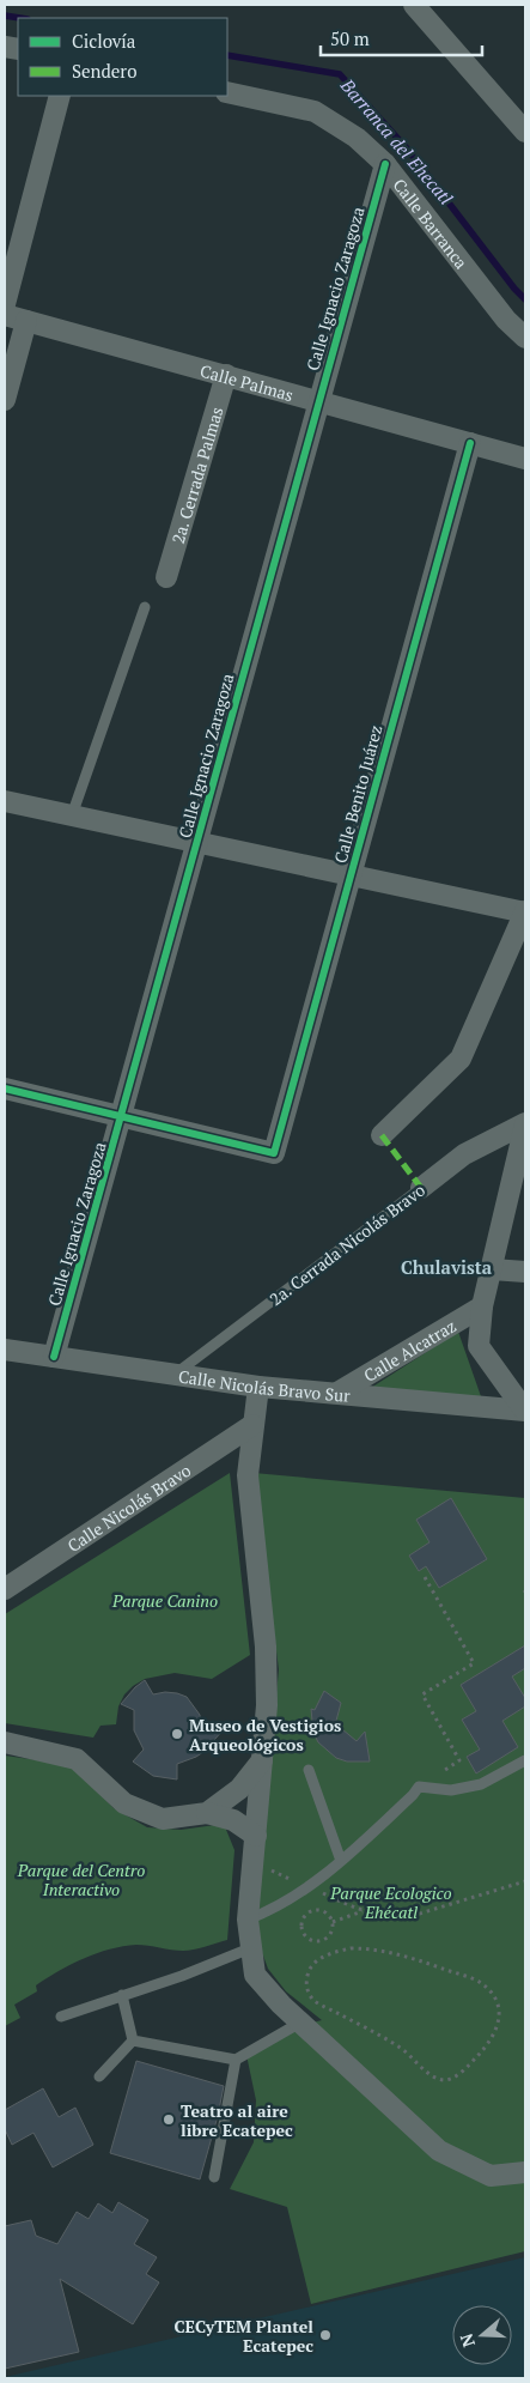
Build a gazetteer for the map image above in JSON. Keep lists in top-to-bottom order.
{
  "streets": {
    "street": [
      "Calle Barranca",
      "Calle Ignacio Zaragoza",
      "Calle Palmas",
      "2a. Cerrada Palmas",
      "Calle Benito Juárez",
      "2a. Cerrada Nicolás Bravo",
      "Calle Alcatraz",
      "Calle Nicolás Bravo Sur",
      "Calle Nicolás Bravo"
    ]
  },
  "crossings": [
    ["Calle Barranca", "Calle Ignacio Zaragoza"],
    ["Calle Ignacio Zaragoza", "Calle Palmas"],
    ["Calle Ignacio Zaragoza", "Calle Benito Juárez"],
    ["Calle Ignacio Zaragoza", "Calle Nicolás Bravo Sur"],
    ["Calle Palmas", "2a. Cerrada Palmas"],
    ["Calle Palmas", "Calle Benito Juárez"],
    ["2a. Cerrada Nicolás Bravo", "Calle Alcatraz"],
    ["2a. Cerrada Nicolás Bravo", "Calle Nicolás Bravo Sur"],
    ["Calle Alcatraz", "Calle Nicolás Bravo Sur"]
  ],
  "districts": ["Chulavista"],
  "water": ["Barranca del Ehecatl"],
  "parks": ["Parque Canino", "Parque del Centro Interactivo", "Parque Ecologico Ehécatl"],
  "places": ["Museo de Vestigios Arqueológicos", "Teatro al aire libre Ecatepec", "CECyTEM Plantel Ecatepec"],
  "legend": ["Ciclovía", "Sendero"],
  "scale_bar": "50 m",
  "north": "left"
}
